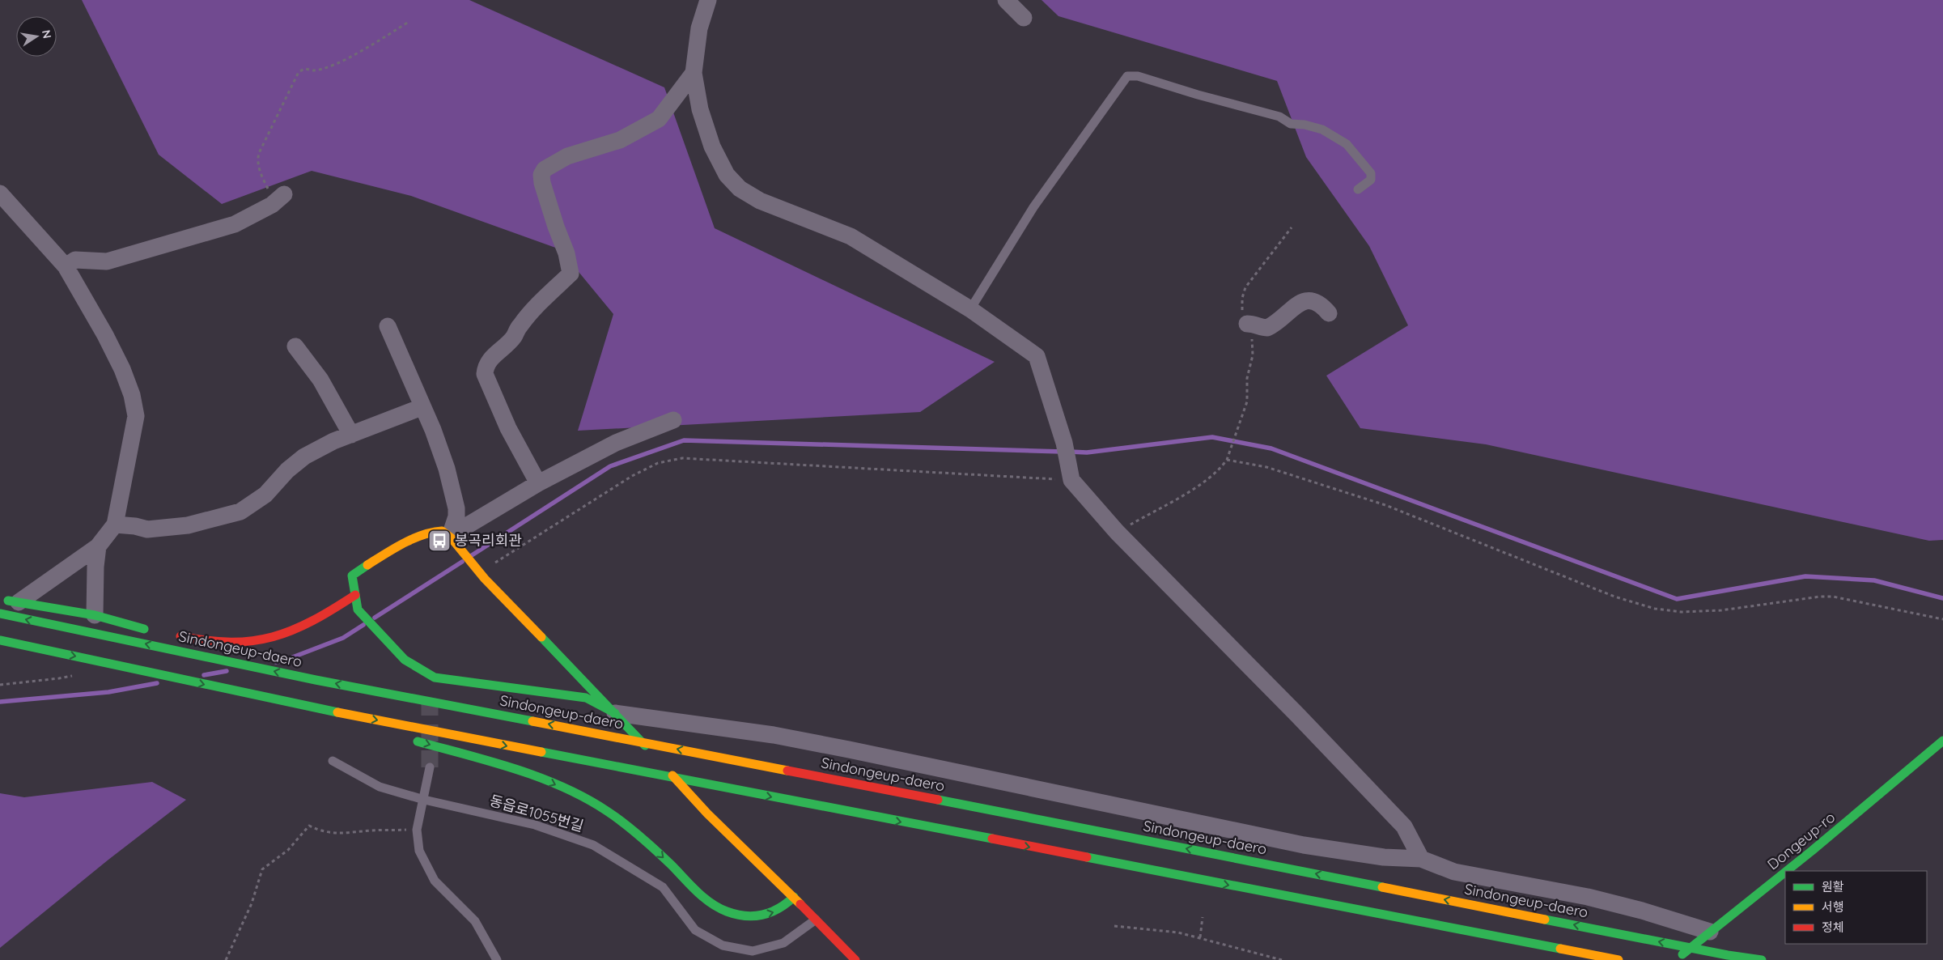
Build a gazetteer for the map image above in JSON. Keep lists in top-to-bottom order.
{
  "streets": {
    "main road": ["Sindongeup-daero", "Dongeup-ro"],
    "lane": ["동읍로1055번길"]
  },
  "places": {
    "bus stop": ["봉곡리회관"]
  },
  "legend": ["원활", "서행", "정체"],
  "north": "right"
}
